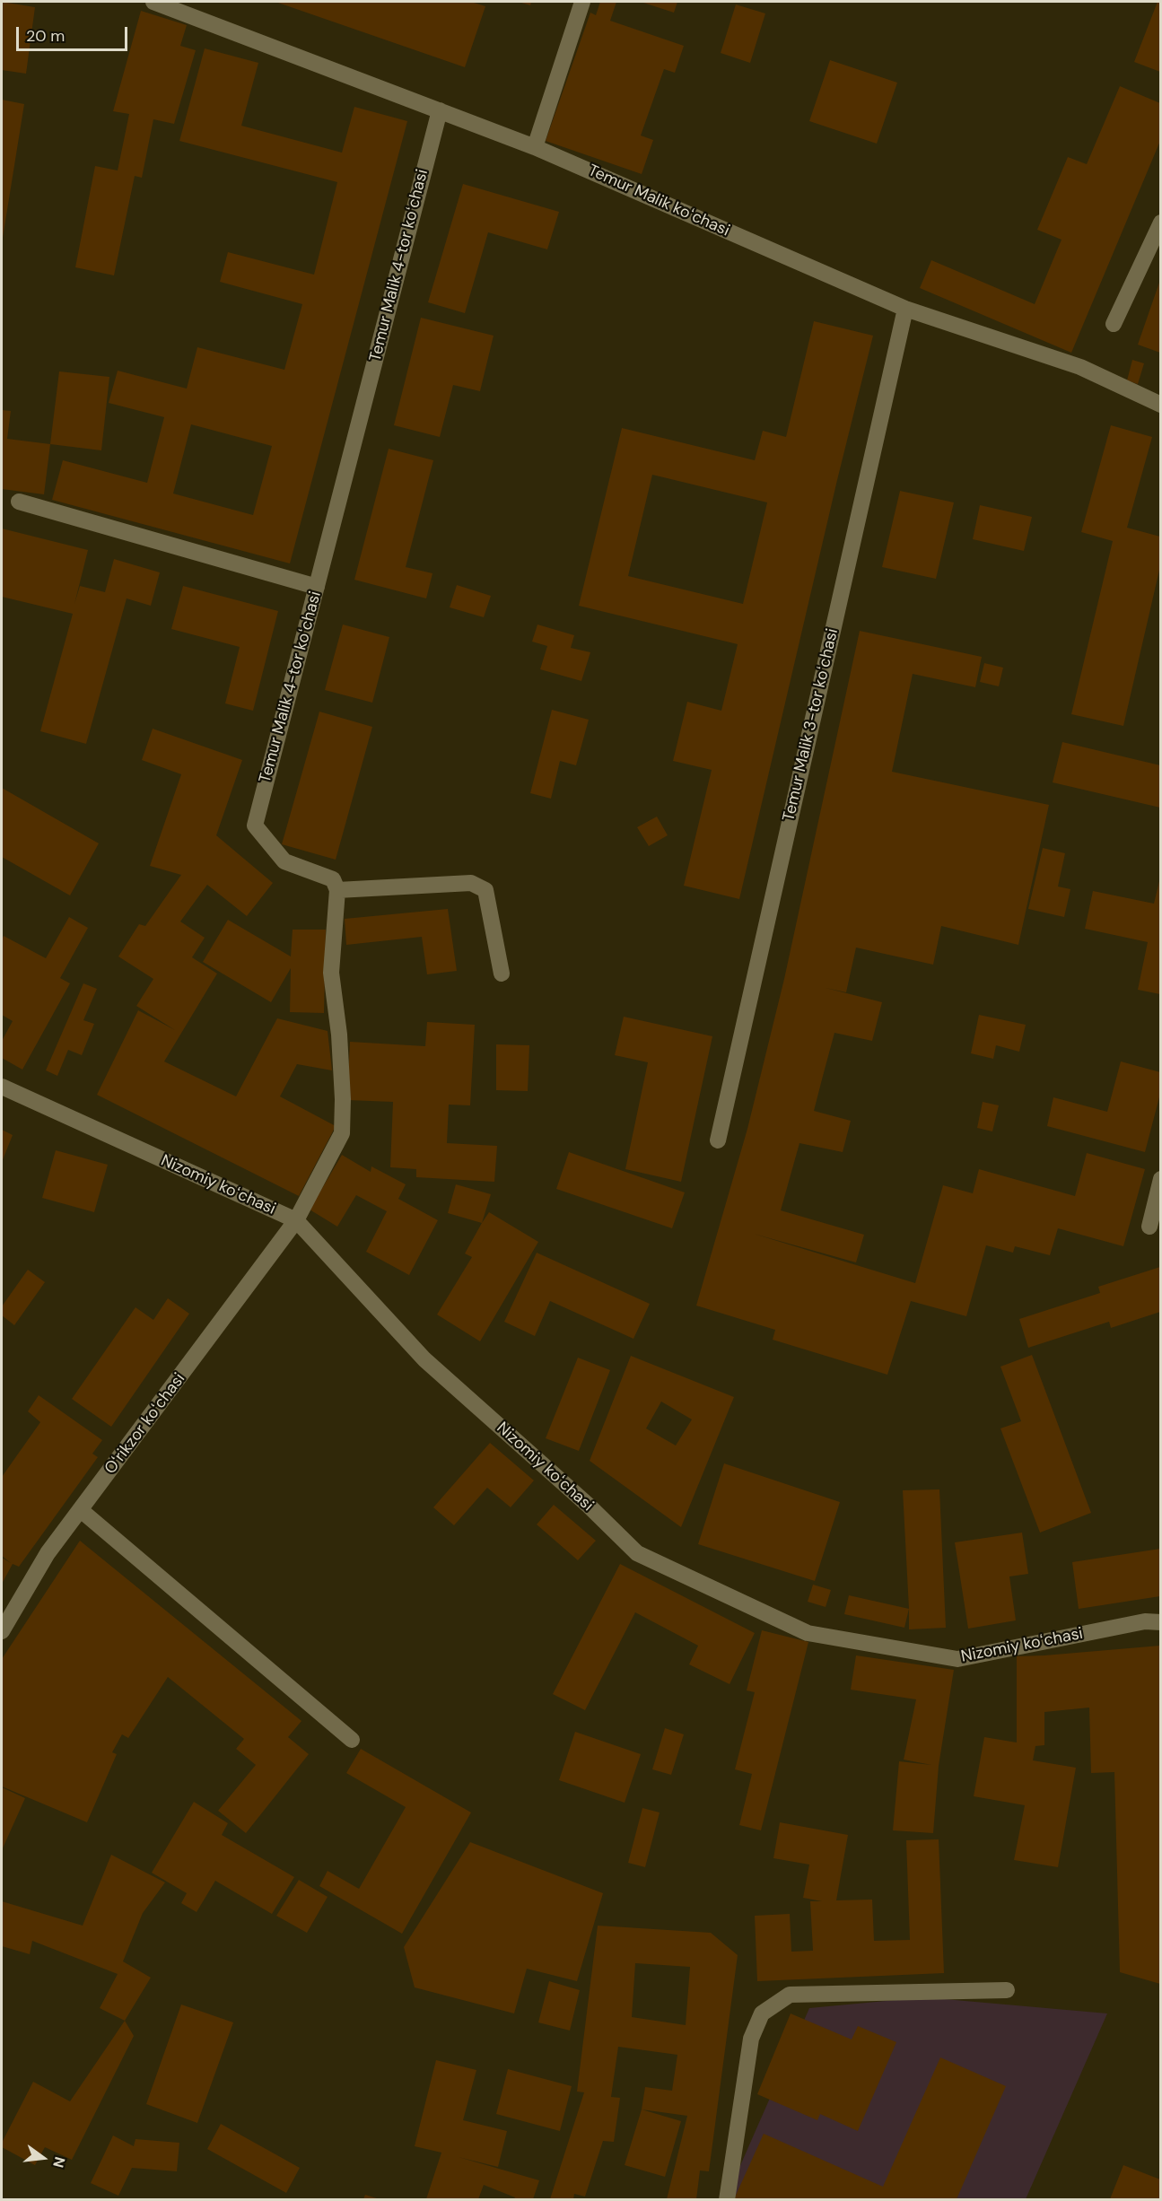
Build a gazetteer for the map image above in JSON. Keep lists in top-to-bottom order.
{
  "streets": {
    "street": [
      "Temur Malik koʻchasi",
      "Temur Malik 4-tor koʻchasi",
      "Temur Malik 3-tor koʻchasi",
      "Nizomiy koʻchasi",
      "Oʻrikzor koʻchasi"
    ]
  },
  "crossings": [
    ["Temur Malik koʻchasi", "Temur Malik 4-tor koʻchasi"],
    ["Temur Malik koʻchasi", "Temur Malik 3-tor koʻchasi"],
    ["Nizomiy koʻchasi", "Oʻrikzor koʻchasi"]
  ],
  "scale_bar": "20 m",
  "north": "right"
}
